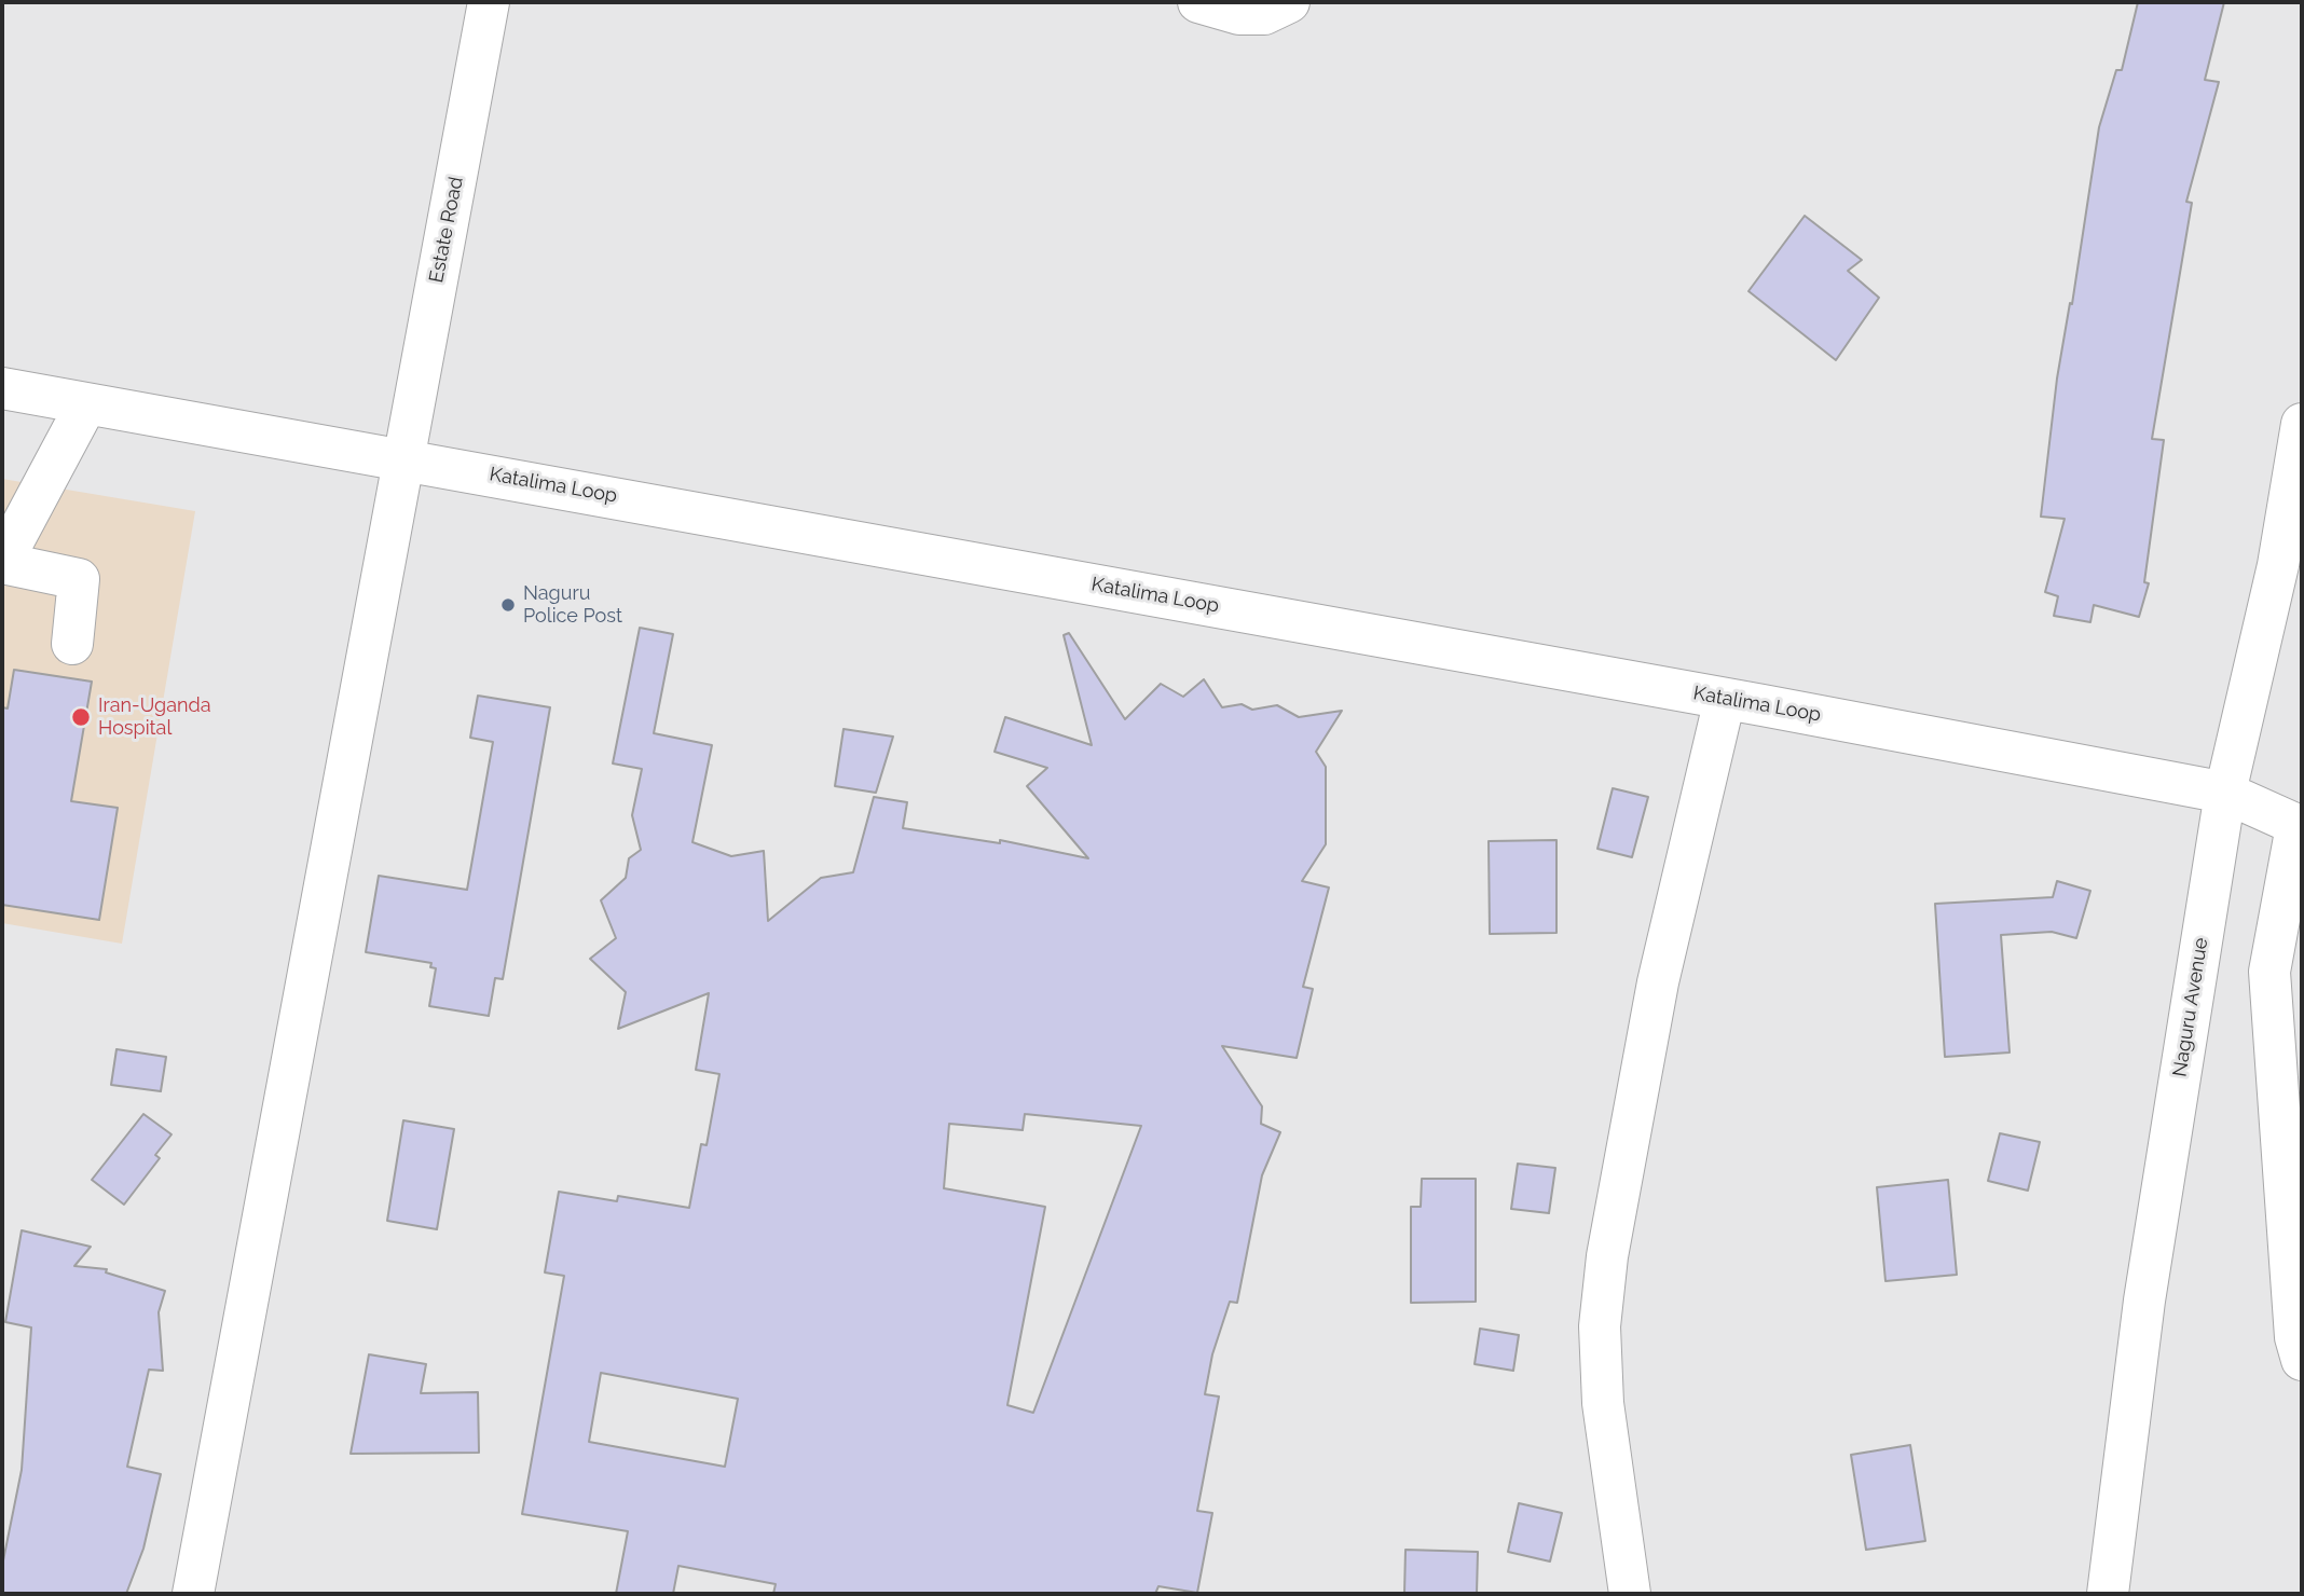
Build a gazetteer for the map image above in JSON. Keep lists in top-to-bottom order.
{
  "streets": {
    "street": ["Estate Road", "Katalima Loop", "Naguru Avenue"]
  },
  "crossings": [
    ["Estate Road", "Katalima Loop"],
    ["Katalima Loop", "Naguru Avenue"]
  ],
  "places": ["Naguru Police Post", "Iran-Uganda Hospital"]
}
